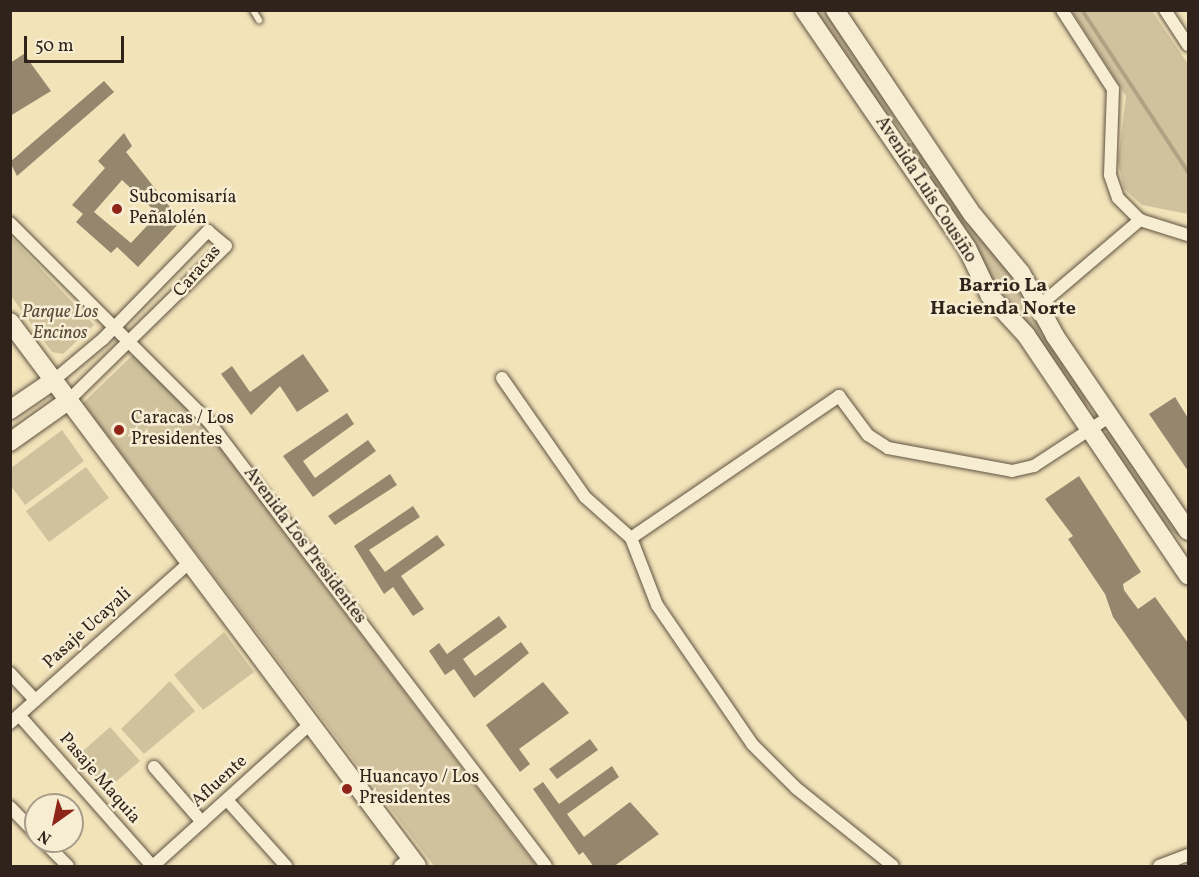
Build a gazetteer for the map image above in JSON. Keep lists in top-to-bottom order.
{
  "streets": {
    "street": [
      "Avenida Luis Cousiño",
      "Caracas",
      "Avenida Los Presidentes",
      "Pasaje Ucayali",
      "Pasaje Maquia",
      "Afluente"
    ]
  },
  "crossings": [
    ["Caracas", "Avenida Los Presidentes"],
    ["Pasaje Ucayali", "Pasaje Maquia"],
    ["Pasaje Maquia", "Afluente"]
  ],
  "districts": ["Barrio La Hacienda Norte"],
  "parks": ["Parque Los Encinos"],
  "places": ["Subcomisaría Peñalolén", "Caracas / Los Presidentes", "Huancayo / Los Presidentes"],
  "scale_bar": "50 m",
  "north": "bottom left"
}
